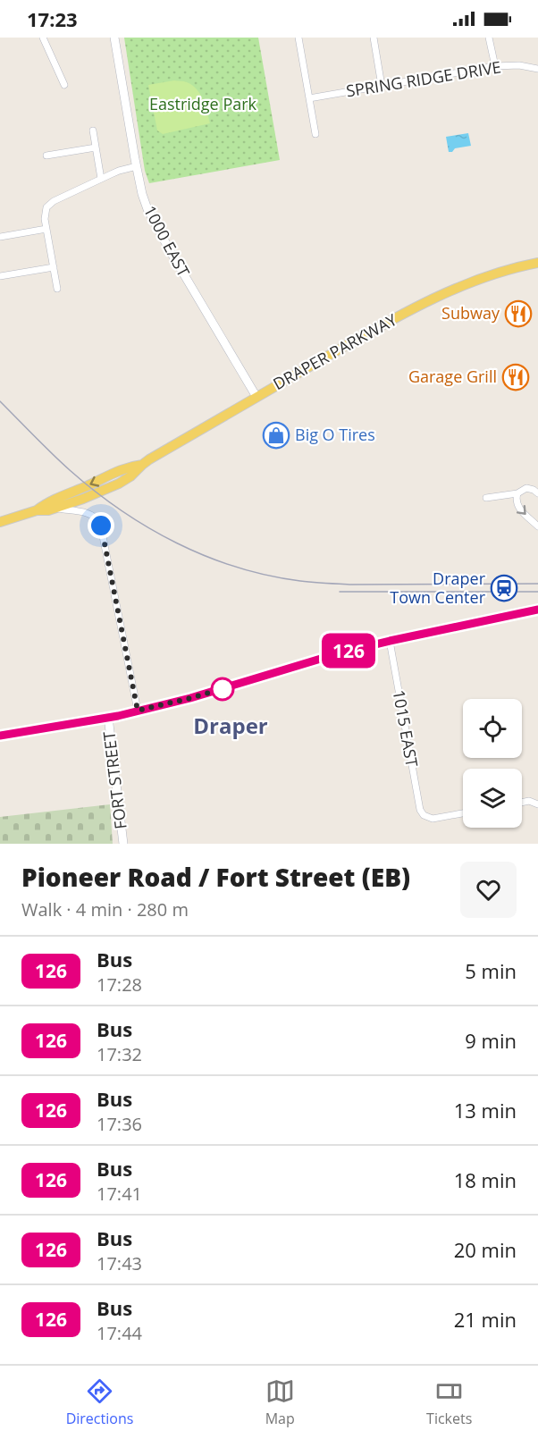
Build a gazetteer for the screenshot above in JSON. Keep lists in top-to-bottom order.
{
  "streets": {
    "main road": ["DRAPER PARKWAY"],
    "street": [
      "SPRING RIDGE DRIVE",
      "1000 EAST",
      "1015 EAST",
      "FORT STREET"
    ]
  },
  "crossings": [
    ["1000 EAST", "DRAPER PARKWAY"]
  ],
  "districts": ["Draper"],
  "parks": ["Eastridge Park"],
  "places": {
    "restaurant": ["Subway", "Garage Grill"],
    "shop": ["Big O Tires"],
    "station": ["Draper Town Center"]
  },
  "lines": ["bus line 126"],
  "page": {
    "status": "17:23",
    "on_map": "126",
    "heading": ["Pioneer Road / Fort Street (EB)", "Walk · 4 min · 280 m"],
    "list": [
      {
        "mark": "126",
        "name": "Bus",
        "note": "17:28",
        "value": "5 min"
      },
      {
        "mark": "126",
        "name": "Bus",
        "note": "17:32",
        "value": "9 min"
      },
      {
        "mark": "126",
        "name": "Bus",
        "note": "17:36",
        "value": "13 min"
      },
      {
        "mark": "126",
        "name": "Bus",
        "note": "17:41",
        "value": "18 min"
      },
      {
        "mark": "126",
        "name": "Bus",
        "note": "17:43",
        "value": "20 min"
      },
      {
        "mark": "126",
        "name": "Bus",
        "note": "17:44",
        "value": "21 min"
      }
    ],
    "tabs": ["Directions", "Map", "Tickets"]
  }
}
